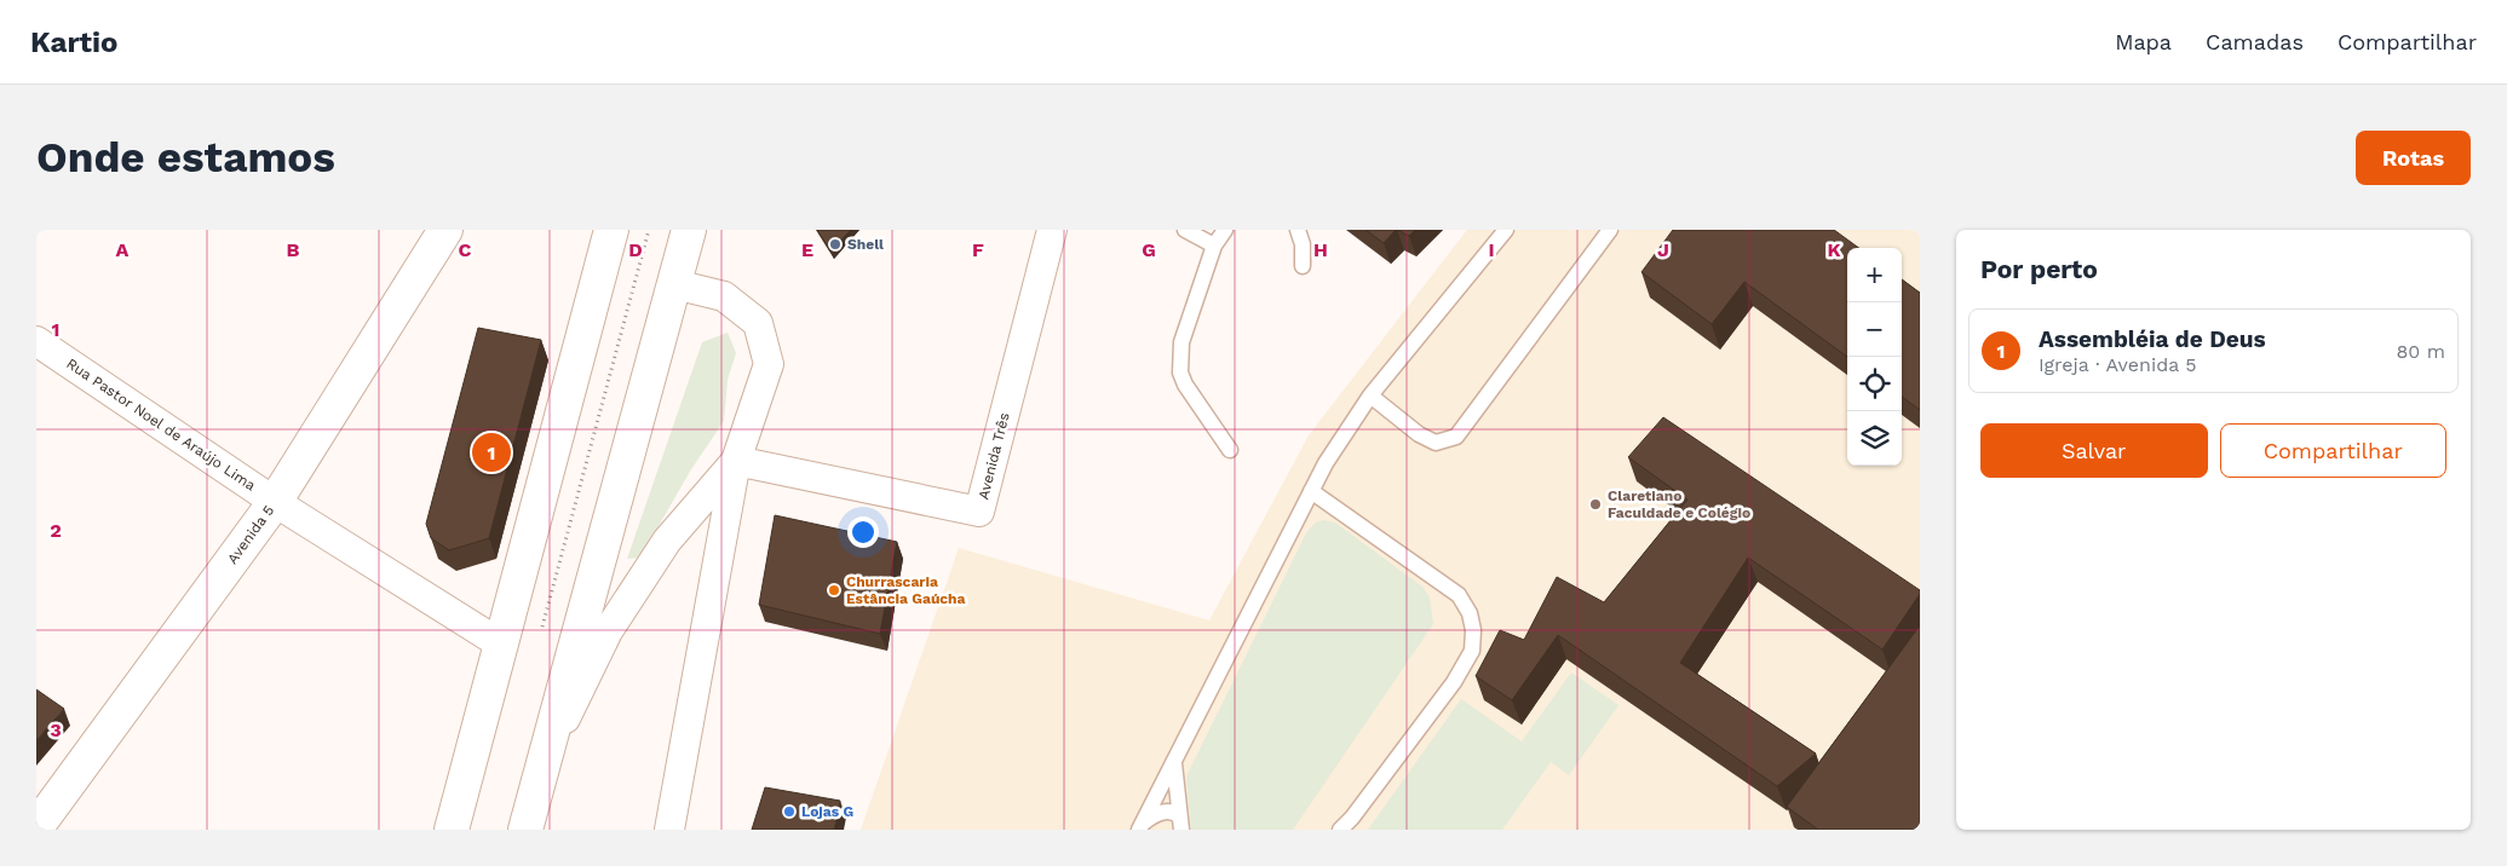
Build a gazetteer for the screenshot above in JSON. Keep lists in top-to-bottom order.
{
  "streets": {
    "main road": ["Avenida 5"],
    "street": ["Rua Pastor Noel de Araújo Lima", "Avenida Três"]
  },
  "crossings": [
    ["Rua Pastor Noel de Araújo Lima", "Avenida 5"]
  ],
  "places": [
    "Shell",
    "Claretiano Faculdade e Colégio",
    "Churrascaria Estância Gaúcha",
    "Lojas G"
  ],
  "page": {
    "header": "Kartio",
    "nav": ["Mapa", "Camadas", "Compartilhar"],
    "buttons": [
      "Rotas",
      ["Salvar", "Compartilhar"]
    ],
    "title": "Onde estamos",
    "heading": "Por perto",
    "map_buttons": ["+", "−"],
    "list": [
      {
        "mark": "1",
        "name": "Assembléia de Deus",
        "note": "Igreja · Avenida 5",
        "value": "80 m"
      }
    ],
    "pins": "1"
  },
  "grid": {
    "columns": [
      "A",
      "B",
      "C",
      "D",
      "E",
      "F",
      "G",
      "H",
      "I",
      "J",
      "K"
    ],
    "rows": ["1", "2", "3"]
  }
}
